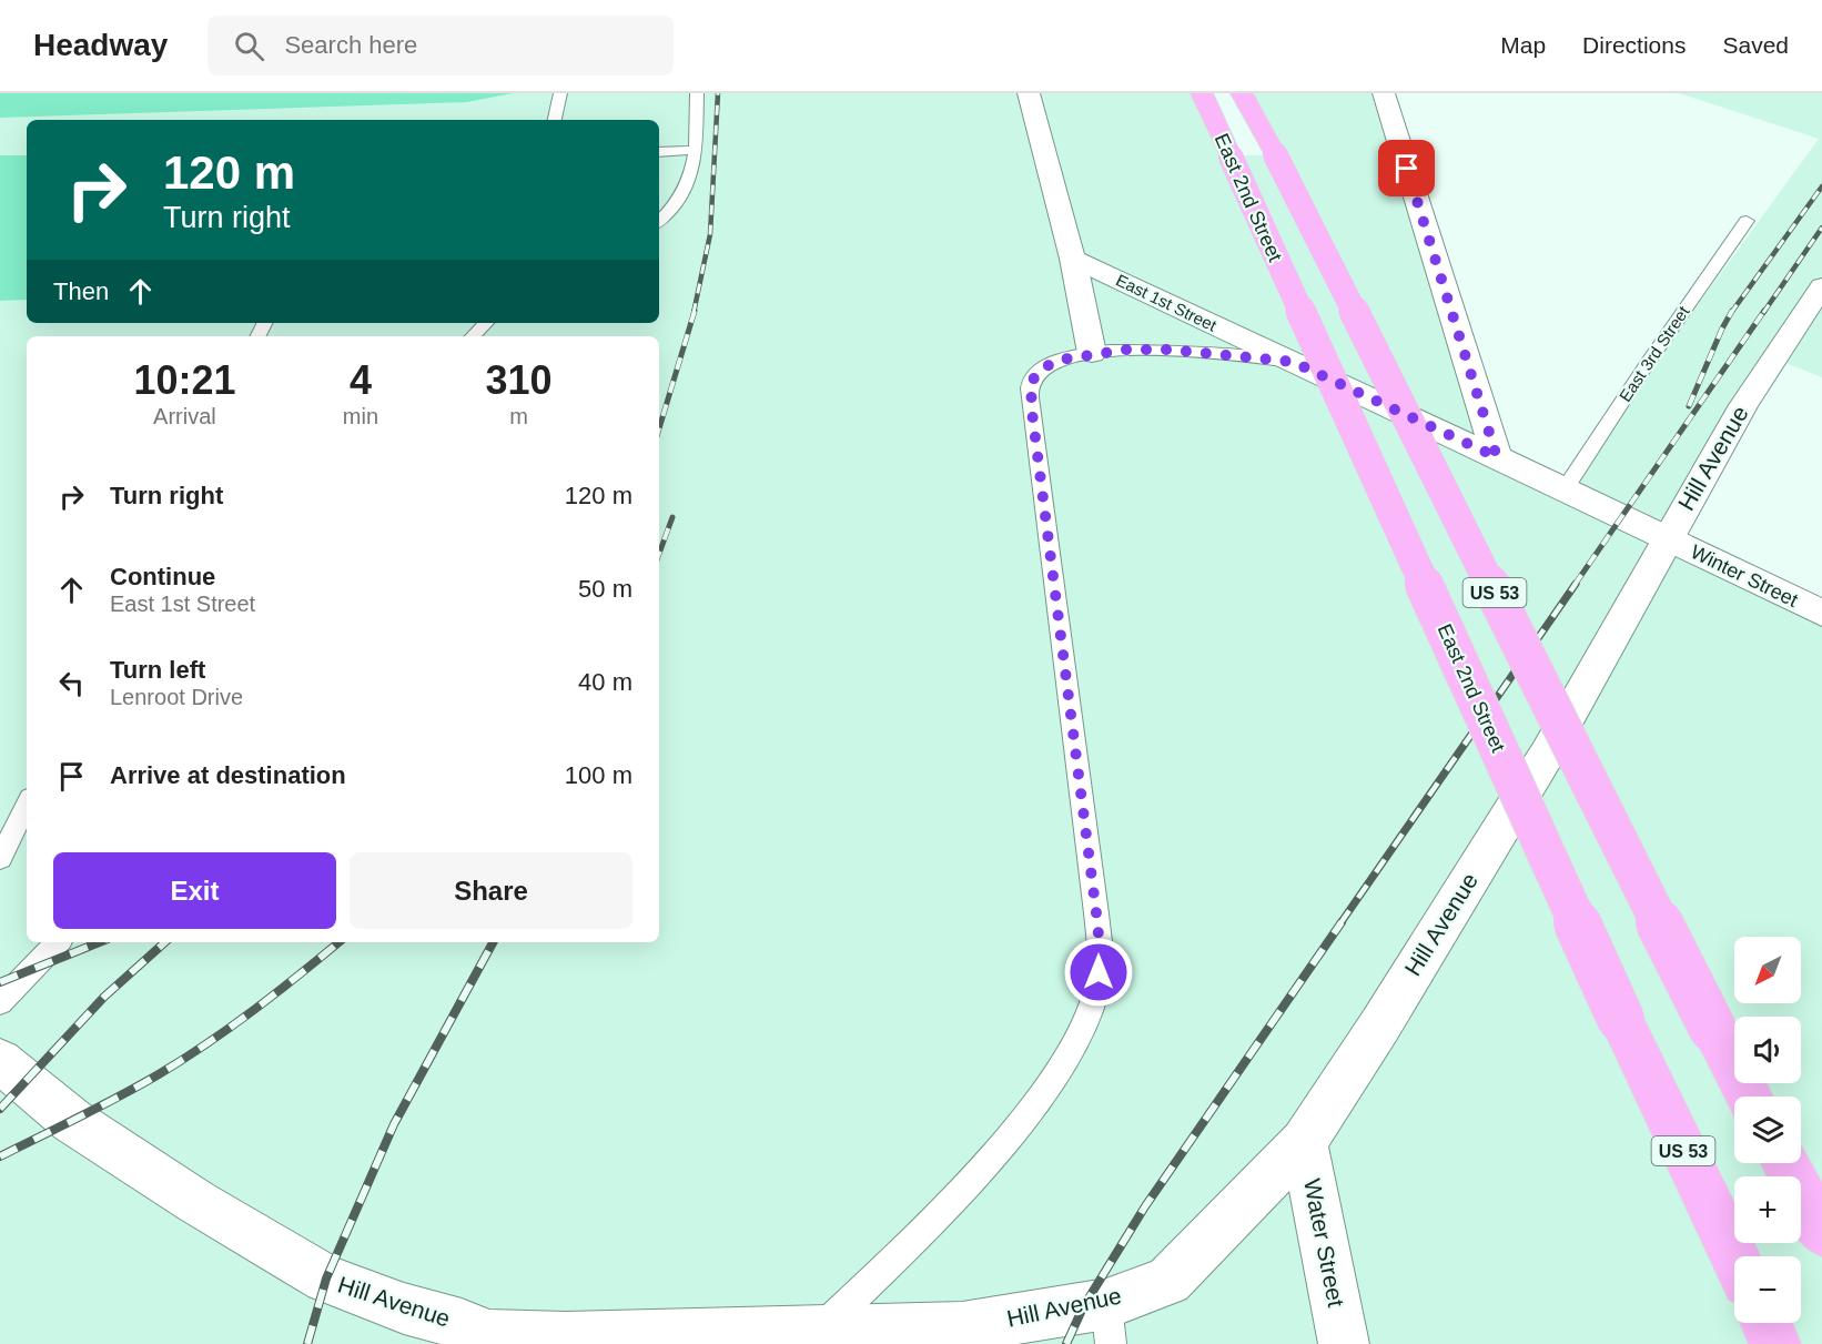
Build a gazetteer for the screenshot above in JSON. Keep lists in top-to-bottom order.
{
  "streets": {
    "highway": ["East 2nd Street", "US 53"],
    "street": [
      "East 1st Street",
      "Hill Avenue",
      "Winter Street",
      "Water Street"
    ],
    "lane": ["East 3rd Street"]
  },
  "crossings": [
    ["East 1st Street", "East 3rd Street"],
    ["East 1st Street", "Hill Avenue"],
    ["East 1st Street", "Winter Street"],
    ["Hill Avenue", "Winter Street"],
    ["Hill Avenue", "Water Street"]
  ],
  "north": "bottom left",
  "page": {
    "header": "Headway",
    "search": "Search here",
    "nav": ["Map", "Directions", "Saved"],
    "turn": ["120 m", "Turn right"],
    "then": "Then",
    "eta": [
      "10:21",
      "Arrival",
      "4",
      "min",
      "310",
      "m"
    ],
    "list": [
      {
        "name": "Turn right",
        "value": "120 m"
      },
      {
        "name": "Continue",
        "note": "East 1st Street",
        "value": "50 m"
      },
      {
        "name": "Turn left",
        "note": "Lenroot Drive",
        "value": "40 m"
      },
      {
        "name": "Arrive at destination",
        "value": "100 m"
      }
    ],
    "buttons": ["Exit", "Share"],
    "map_buttons": ["+", "−"]
  }
}
